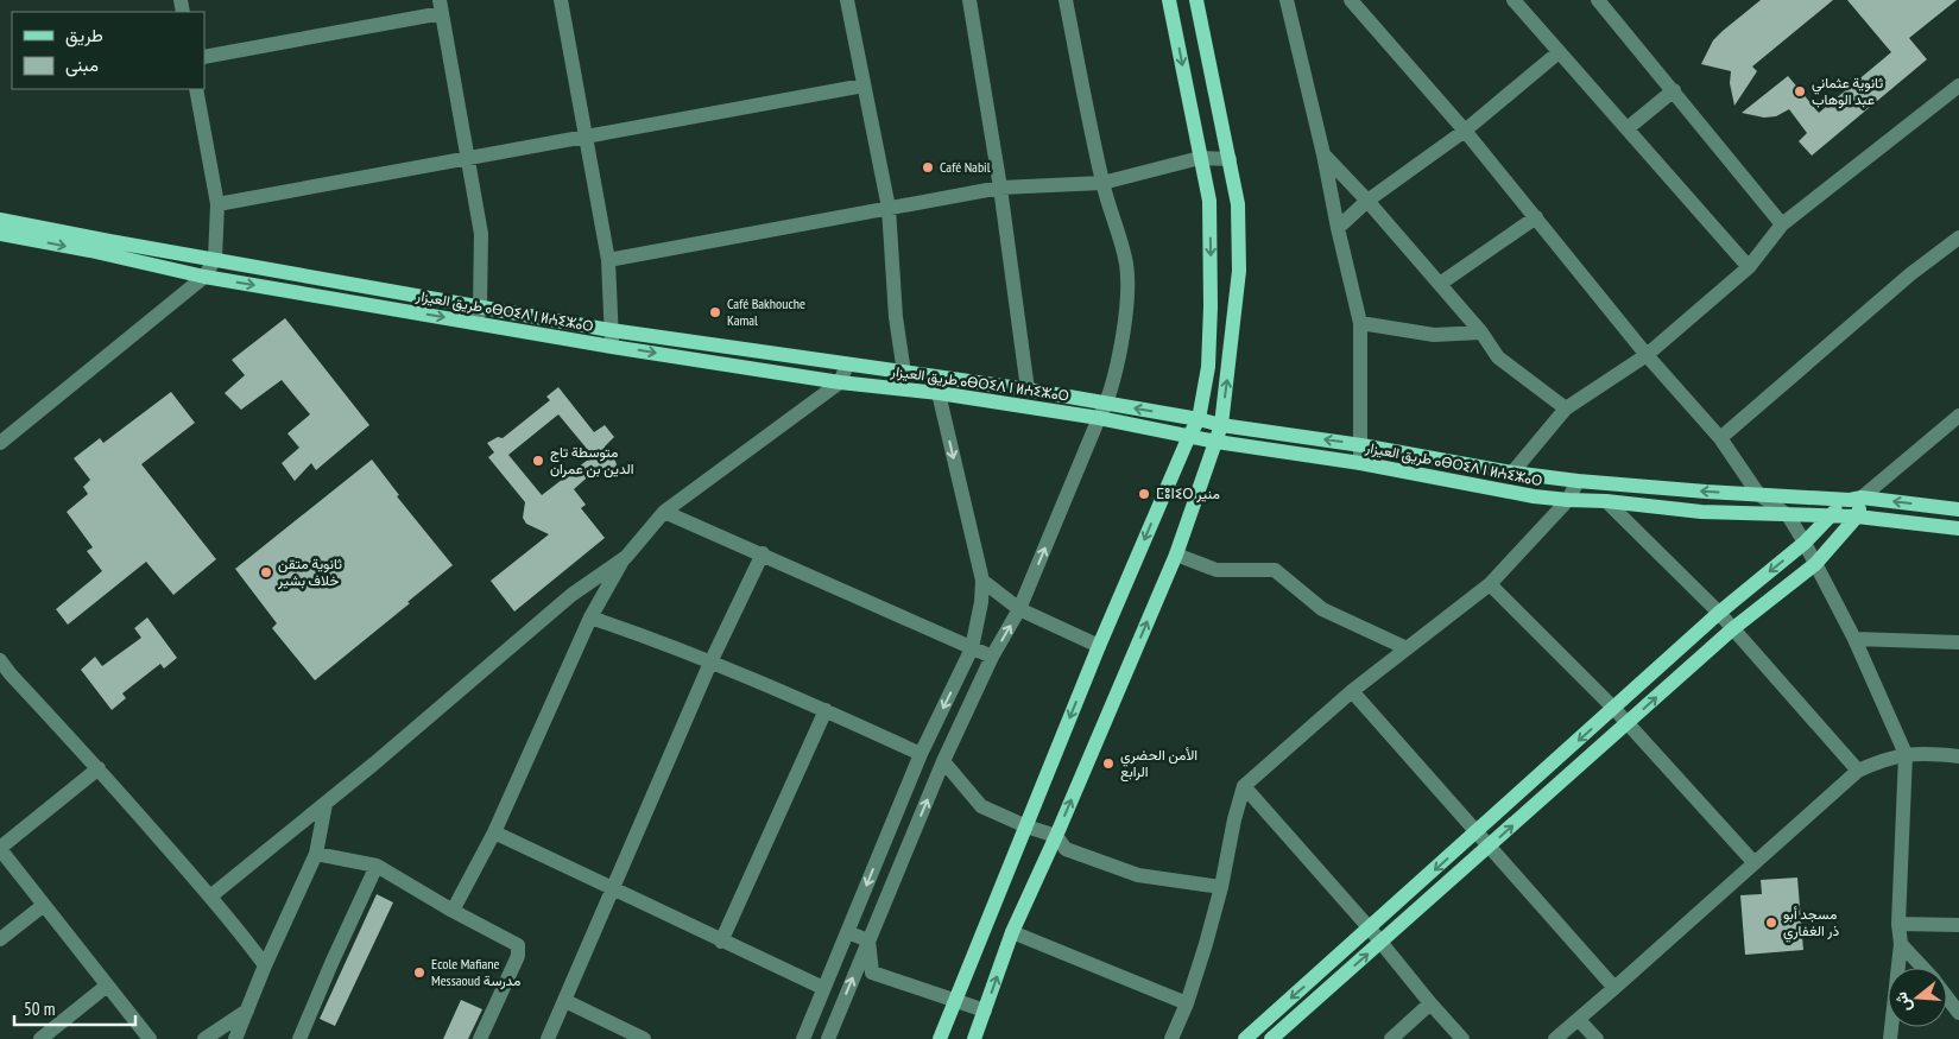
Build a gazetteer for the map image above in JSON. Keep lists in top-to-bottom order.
{
  "streets": {
    "main road": ["طريق العيزار ⴰⴱⵔⵉⴷ ⵏ ⵍⵄⵉⵣⴰⵔ"]
  },
  "places": [
    "ثانوية عثماني عبد الوهاب",
    "Café Nabil",
    "Café Bakhouche Kamal",
    "متوسطة تاج الدين بن عمران",
    "ⵎⵓⵏⵉⵔ منير",
    "ثانوية متقن خلاف بشير",
    "الأمن الحضري الرابع",
    "مسجد أبو ذر الغفاري",
    "Ecole Mafiane Messaoud مدرسة"
  ],
  "legend": ["طريق", "مبنى"],
  "scale_bar": "50 m",
  "north": "left"
}
